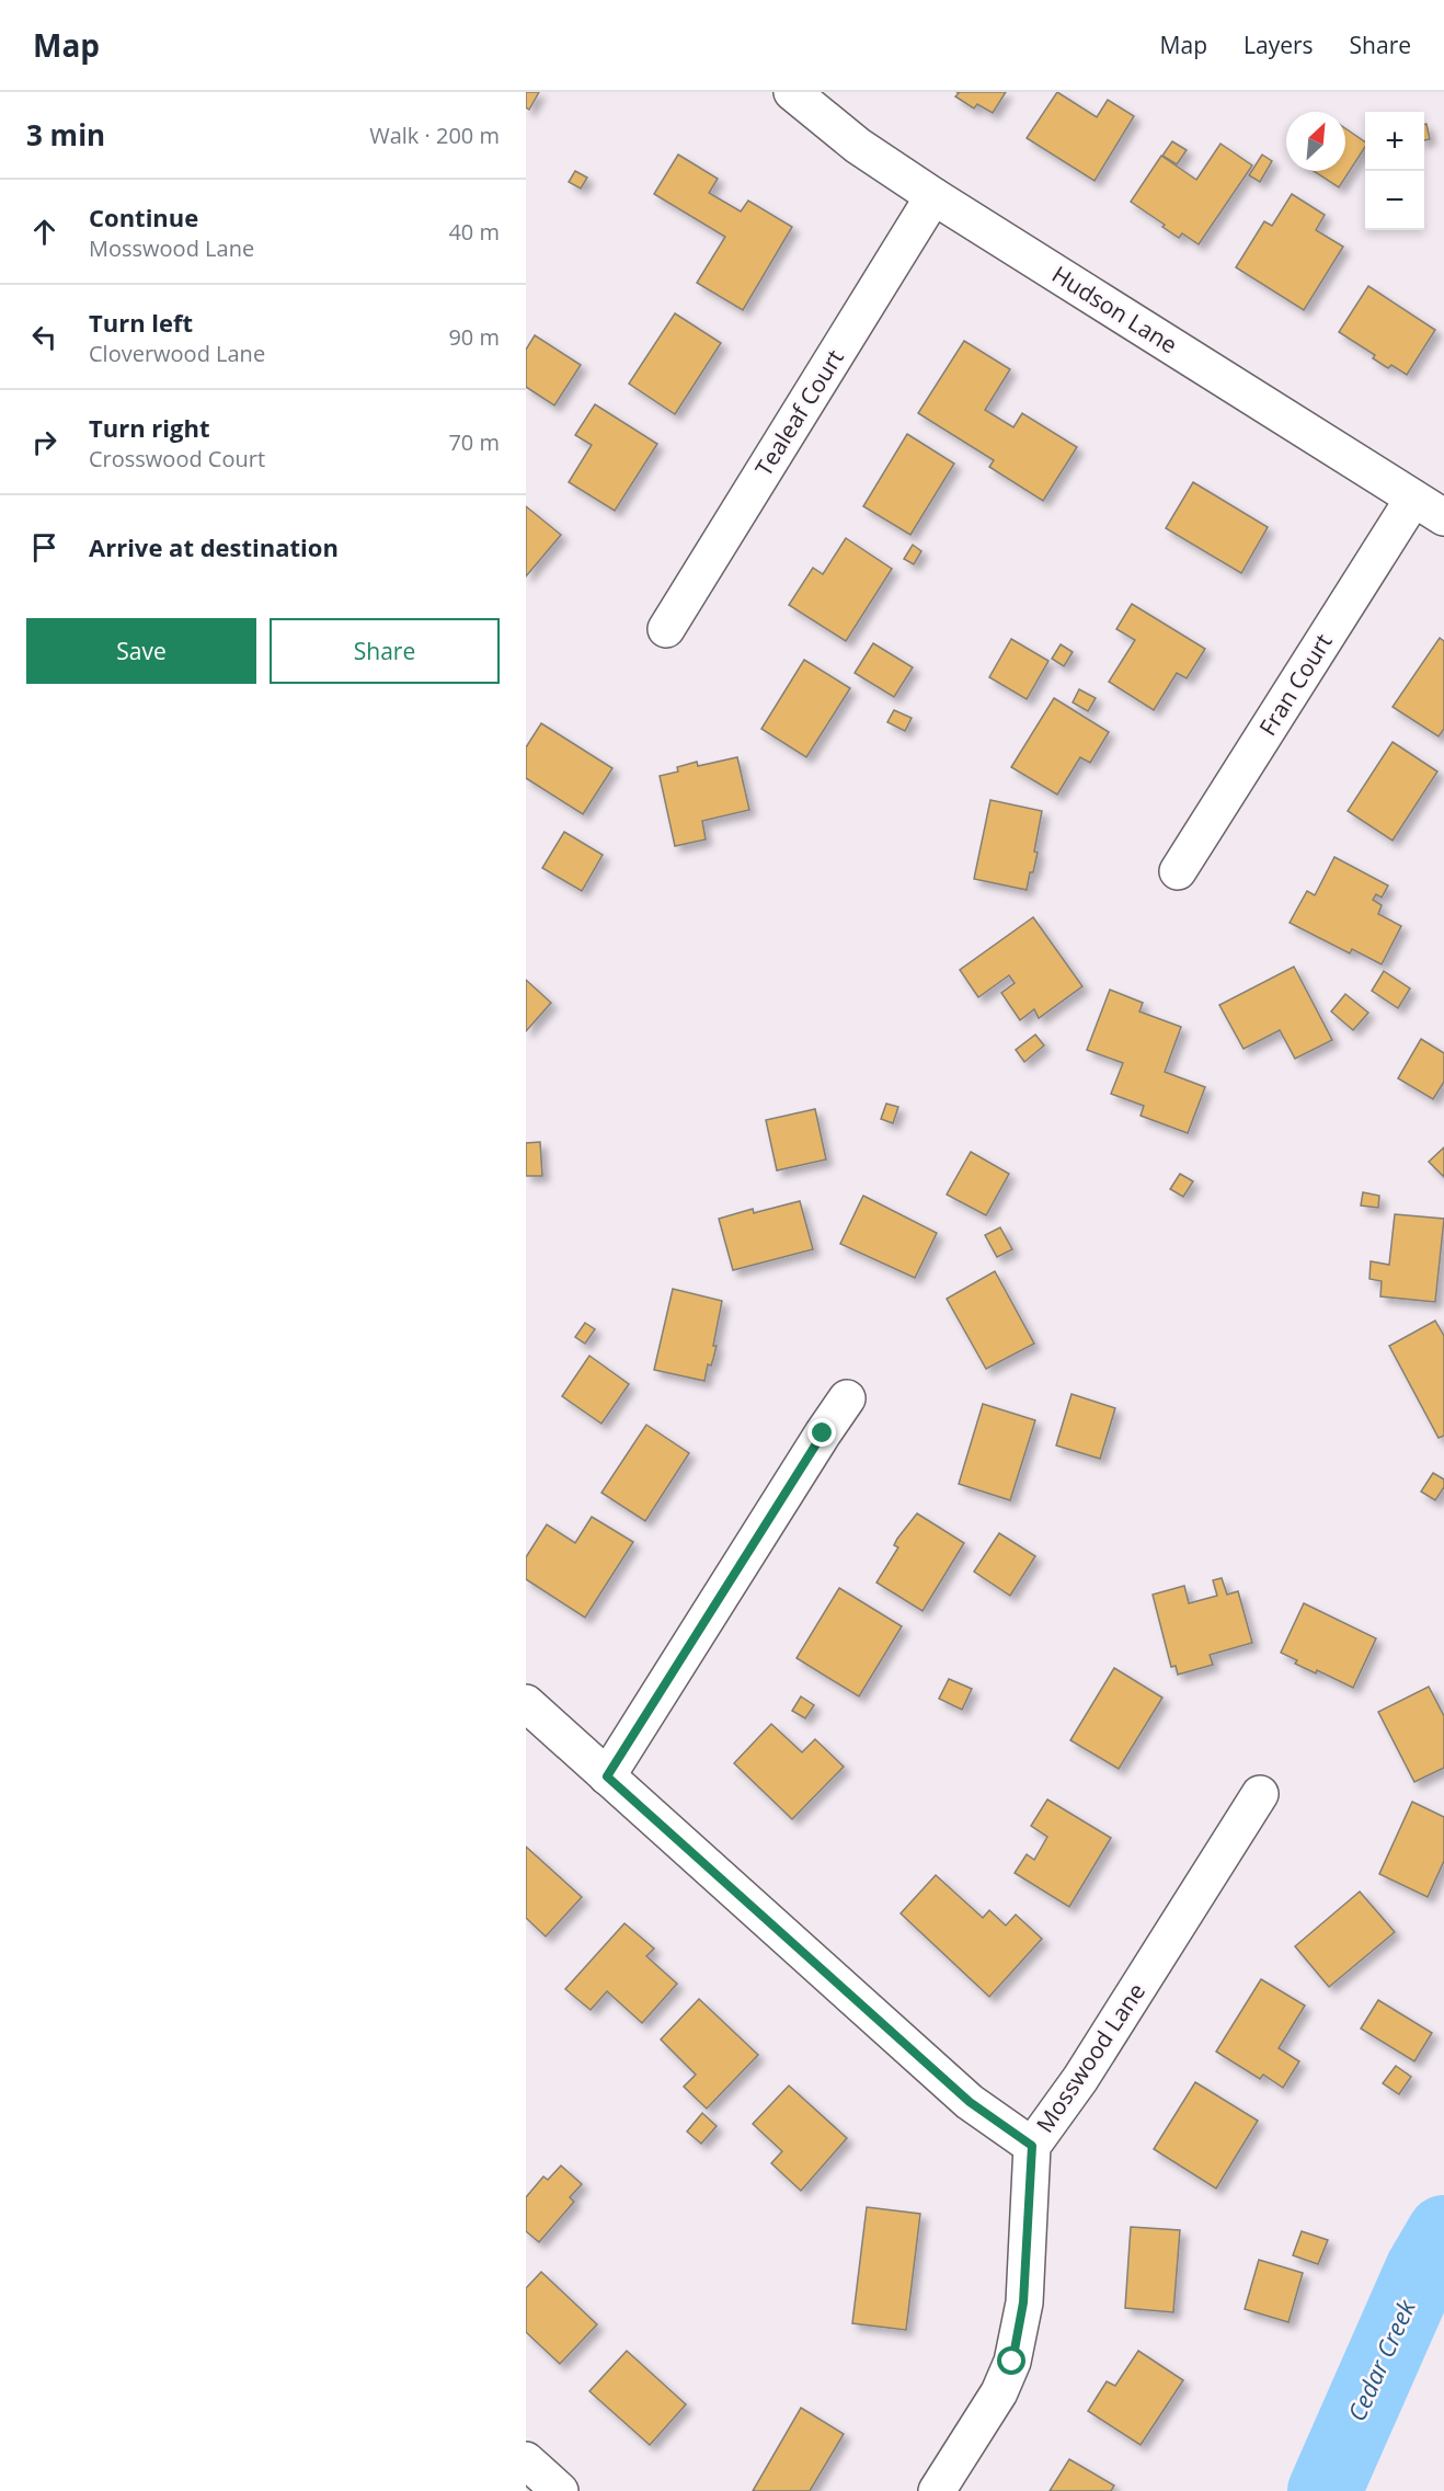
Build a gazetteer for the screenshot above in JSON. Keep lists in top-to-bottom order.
{
  "streets": {
    "street": [
      "Hudson Lane",
      "Tealeaf Court",
      "Fran Court",
      "Mosswood Lane"
    ]
  },
  "crossings": [
    ["Hudson Lane", "Tealeaf Court"],
    ["Hudson Lane", "Fran Court"]
  ],
  "water": ["Cedar Creek"],
  "north": "top right",
  "page": {
    "header": "Map",
    "nav": ["Map", "Layers", "Share"],
    "heading": ["3 min", "Walk · 200 m"],
    "map_buttons": ["+", "−"],
    "list": [
      ["Continue", "Mosswood Lane", "40 m"],
      ["Turn left", "Cloverwood Lane", "90 m"],
      ["Turn right", "Crosswood Court", "70 m"],
      "Arrive at destination"
    ],
    "buttons": ["Save", "Share"]
  }
}
